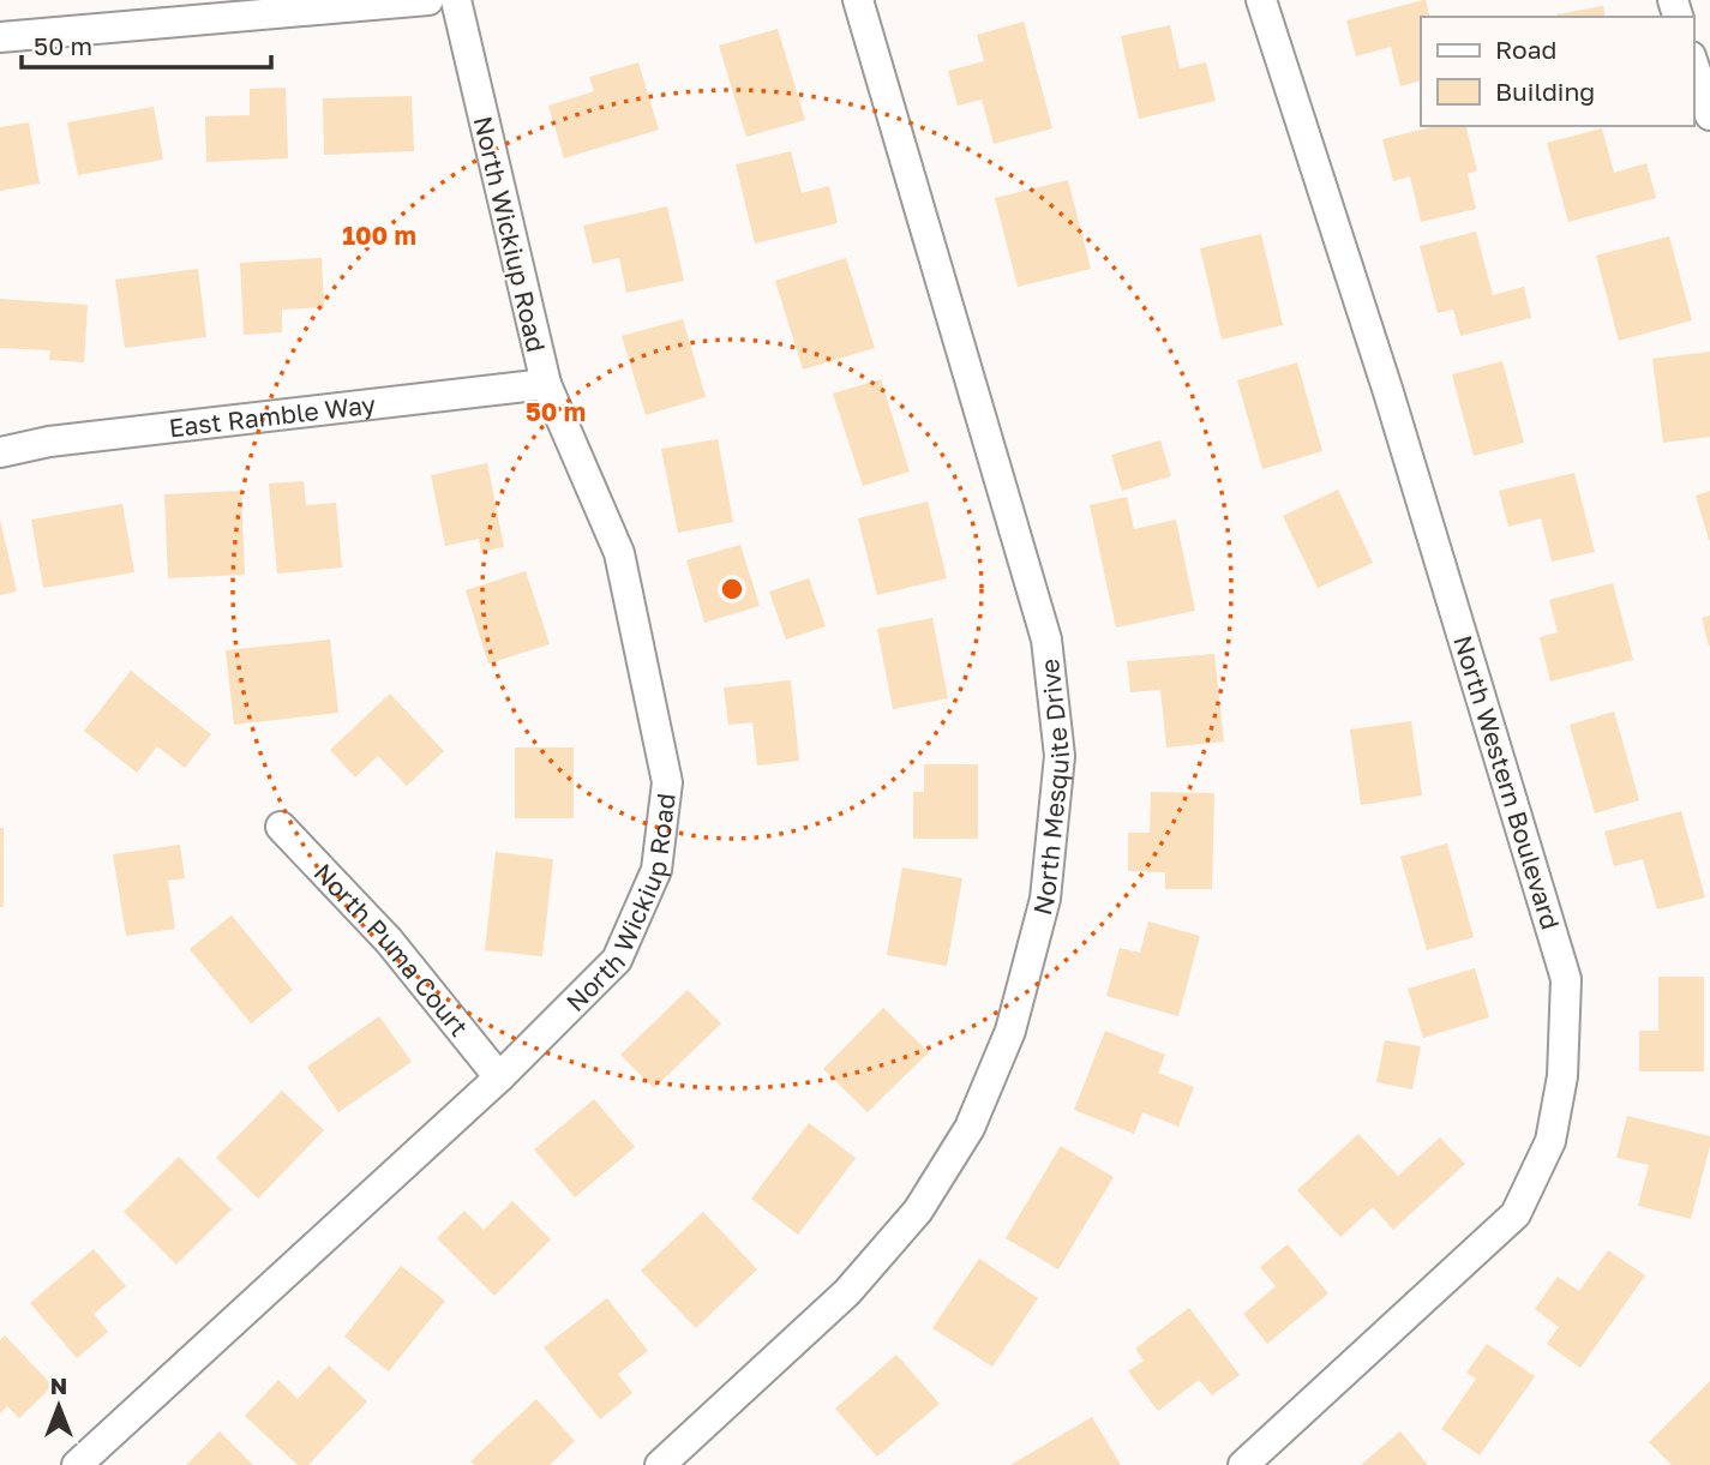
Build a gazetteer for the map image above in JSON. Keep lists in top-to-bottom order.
{
  "streets": {
    "street": [
      "North Wickiup Road",
      "East Ramble Way",
      "North Western Boulevard",
      "North Mesquite Drive",
      "North Puma Court"
    ]
  },
  "crossings": [
    ["North Wickiup Road", "East Ramble Way"],
    ["North Wickiup Road", "North Puma Court"]
  ],
  "legend": ["Road", "Building"],
  "scale_bar": "50 m",
  "north": "top",
  "rings": ["100 m", "50 m"]
}
